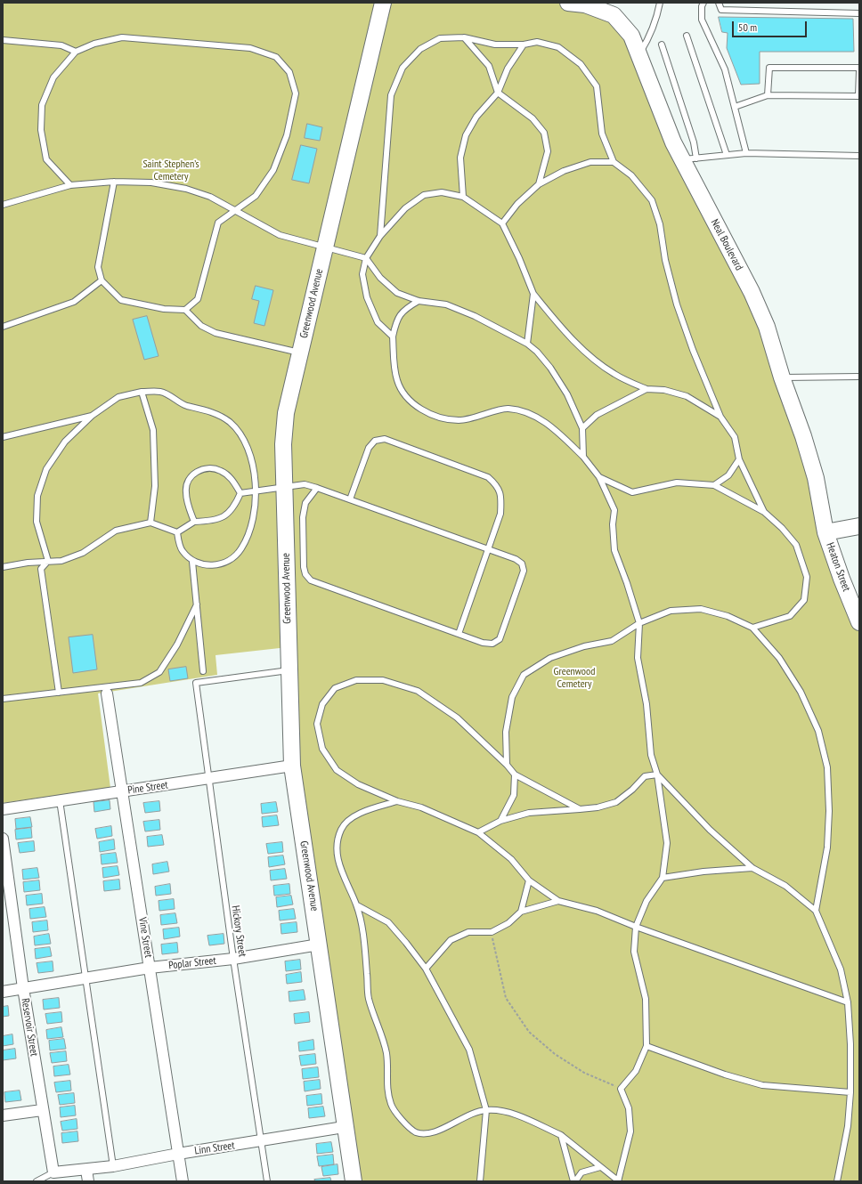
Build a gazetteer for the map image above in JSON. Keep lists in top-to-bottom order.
{
  "streets": {
    "street": [
      "Neal Boulevard",
      "Greenwood Avenue",
      "Heaton Street",
      "Pine Street",
      "Vine Street",
      "Poplar Street",
      "Reservoir Street",
      "Linn Street"
    ],
    "lane": ["Hickory Street"]
  },
  "crossings": [
    ["Neal Boulevard", "Heaton Street"],
    ["Greenwood Avenue", "Pine Street"],
    ["Greenwood Avenue", "Hickory Street"],
    ["Greenwood Avenue", "Poplar Street"],
    ["Greenwood Avenue", "Linn Street"],
    ["Pine Street", "Hickory Street"],
    ["Pine Street", "Vine Street"],
    ["Hickory Street", "Poplar Street"],
    ["Hickory Street", "Linn Street"],
    ["Vine Street", "Poplar Street"],
    ["Vine Street", "Linn Street"],
    ["Poplar Street", "Reservoir Street"]
  ],
  "parks": ["Saint Stephen’s Cemetery", "Greenwood Cemetery"],
  "scale_bar": "50 m"
}
